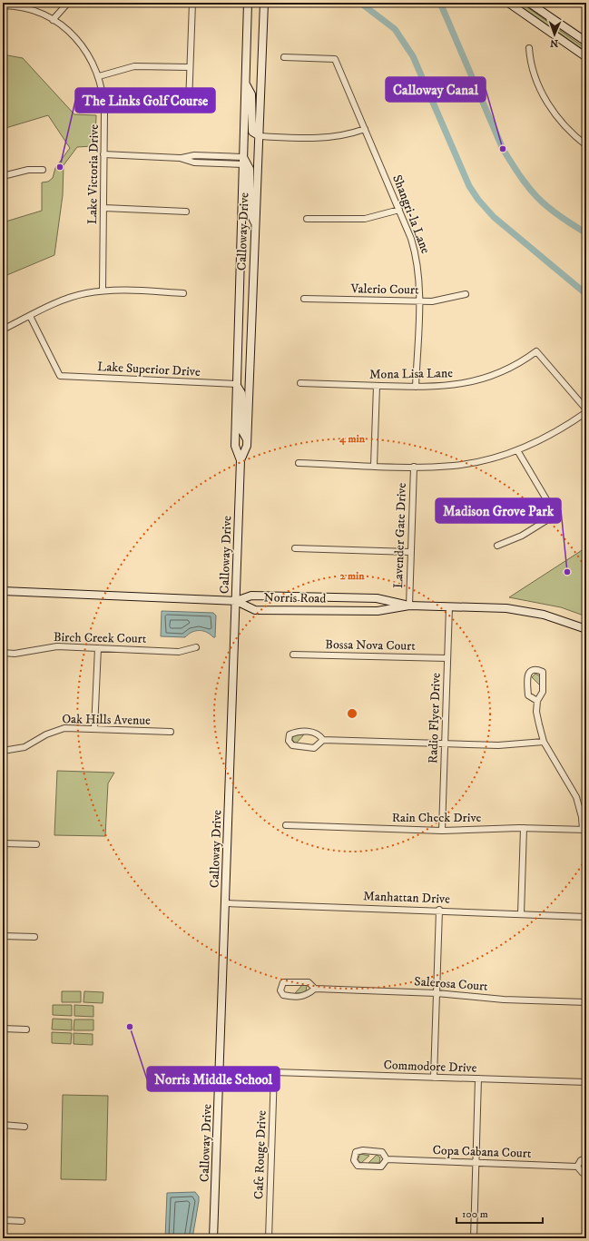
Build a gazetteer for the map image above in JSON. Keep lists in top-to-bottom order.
{
  "streets": {
    "main road": ["Calloway Drive", "Norris Road"],
    "street": [
      "Lake Victoria Drive",
      "Shangri-la Lane",
      "Valerio Court",
      "Lake Superior Drive",
      "Mona Lisa Lane",
      "Lavender Gate Drive",
      "Birch Creek Court",
      "Bossa Nova Court",
      "Radio Flyer Drive",
      "Oak Hills Avenue",
      "Rain Check Drive",
      "Manhattan Drive",
      "Salerosa Court",
      "Commodore Drive",
      "Copa Cabana Court",
      "Cafe Rouge Drive"
    ]
  },
  "crossings": [
    ["Shangri-la Lane", "Valerio Court"],
    ["Shangri-la Lane", "Mona Lisa Lane"],
    ["Calloway Drive", "Lake Superior Drive"],
    ["Calloway Drive", "Norris Road"],
    ["Calloway Drive", "Manhattan Drive"],
    ["Lavender Gate Drive", "Norris Road"],
    ["Norris Road", "Radio Flyer Drive"],
    ["Bossa Nova Court", "Radio Flyer Drive"],
    ["Radio Flyer Drive", "Rain Check Drive"],
    ["Commodore Drive", "Cafe Rouge Drive"]
  ],
  "places": [
    "Calloway Canal",
    "The Links Golf Course",
    "Madison Grove Park",
    "Norris Middle School"
  ],
  "scale_bar": "100 m",
  "north": "bottom",
  "rings": ["4 min", "2 min"]
}
